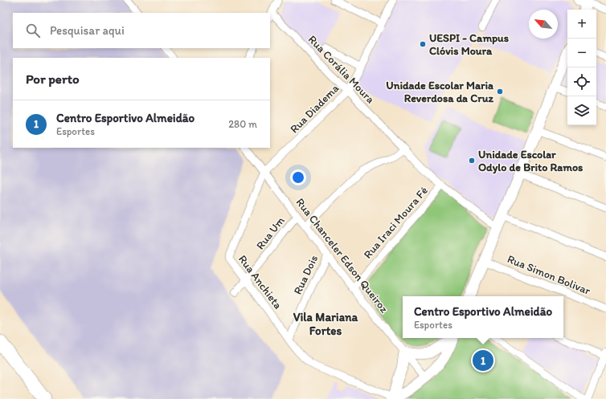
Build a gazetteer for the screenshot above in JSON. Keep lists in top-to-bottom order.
{
  "streets": {
    "street": [
      "Rua Corália Moura",
      "Rua Diadema",
      "Rua Iraci Moura Fé",
      "Rua Um",
      "Rua Chanceler Edson Queiroz",
      "Rua Dois",
      "Rua Simon Bolivar",
      "Rua Anchieta"
    ]
  },
  "crossings": [
    ["Rua Corália Moura", "Rua Diadema"],
    ["Rua Corália Moura", "Rua Iraci Moura Fé"],
    ["Rua Diadema", "Rua Chanceler Edson Queiroz"],
    ["Rua Diadema", "Rua Anchieta"],
    ["Rua Iraci Moura Fé", "Rua Chanceler Edson Queiroz"],
    ["Rua Um", "Rua Chanceler Edson Queiroz"],
    ["Rua Um", "Rua Anchieta"],
    ["Rua Chanceler Edson Queiroz", "Rua Dois"],
    ["Rua Chanceler Edson Queiroz", "Rua Anchieta"],
    ["Rua Dois", "Rua Anchieta"]
  ],
  "districts": ["Vila Mariana Fortes"],
  "places": ["UESPI - Campus Clóvis Moura", "Unidade Escolar Maria Reverdosa da Cruz", "Unidade Escolar Odylo de Brito Ramos"],
  "north": "top left",
  "page": {
    "map_buttons": ["+", "−"],
    "search": "Pesquisar aqui",
    "heading": "Por perto",
    "list": [
      {
        "mark": "1",
        "name": "Centro Esportivo Almeidão",
        "note": "Esportes",
        "value": "280 m"
      }
    ],
    "popup": ["Centro Esportivo Almeidão", "Esportes"],
    "pins": "1"
  }
}
